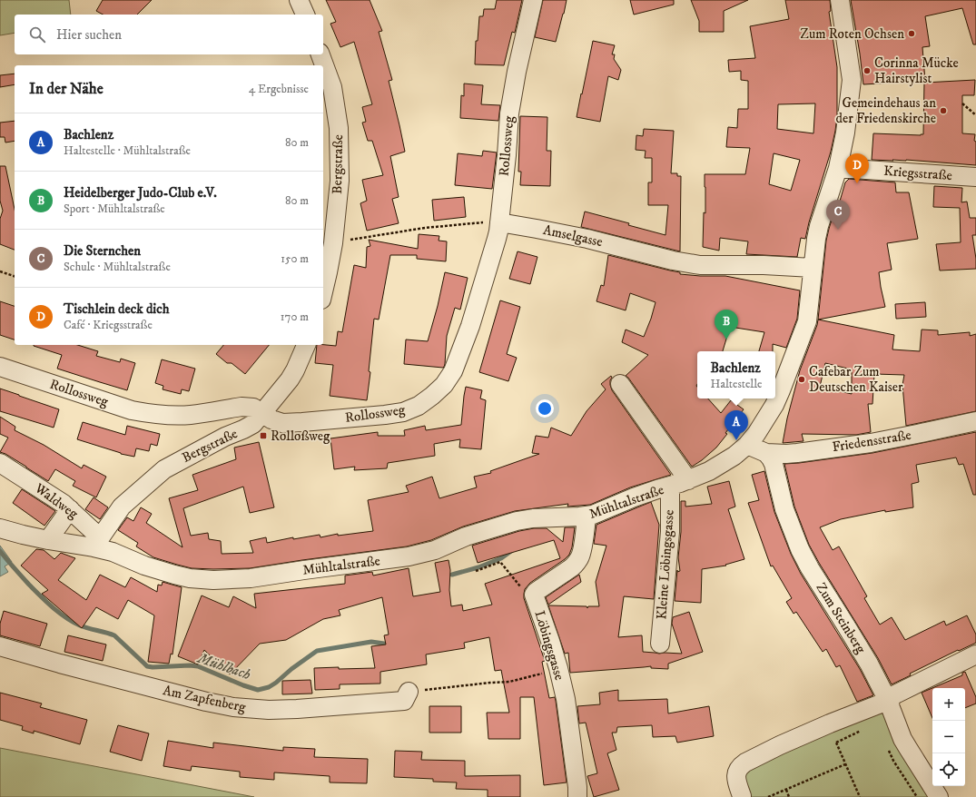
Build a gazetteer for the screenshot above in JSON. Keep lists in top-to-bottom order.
{
  "streets": {
    "street": [
      "Rollossweg",
      "Bergstraße",
      "Kriegsstraße",
      "Amselgasse",
      "Friedensstraße",
      "Waldweg",
      "Mühltalstraße",
      "Kleine Löbingsgasse",
      "Zum Steinberg",
      "Löbingsgasse",
      "Am Zapfenberg"
    ]
  },
  "crossings": [
    ["Rollossweg", "Bergstraße"],
    ["Rollossweg", "Amselgasse"],
    ["Bergstraße", "Waldweg"],
    ["Bergstraße", "Mühltalstraße"],
    ["Kriegsstraße", "Mühltalstraße"],
    ["Amselgasse", "Mühltalstraße"],
    ["Friedensstraße", "Zum Steinberg"],
    ["Waldweg", "Mühltalstraße"],
    ["Mühltalstraße", "Kleine Löbingsgasse"],
    ["Mühltalstraße", "Löbingsgasse"]
  ],
  "water": ["Mühlbach"],
  "places": {
    "other": [
      "Zum Roten Ochsen",
      "Corinna Mücke Hairstylist",
      "Gemeindehaus an der Friedenskirche",
      "Cafebar Zum Deutschen Kaiser"
    ],
    "transit": ["Rolloßweg"]
  },
  "page": {
    "search": "Hier suchen",
    "heading": ["In der Nähe", "4 Ergebnisse"],
    "list": [
      {
        "mark": "A",
        "name": "Bachlenz",
        "note": "Haltestelle · Mühltalstraße",
        "value": "80 m"
      },
      {
        "mark": "B",
        "name": "Heidelberger Judo-Club e.V.",
        "note": "Sport · Mühltalstraße",
        "value": "80 m"
      },
      {
        "mark": "C",
        "name": "Die Sternchen",
        "note": "Schule · Mühltalstraße",
        "value": "150 m"
      },
      {
        "mark": "D",
        "name": "Tischlein deck dich",
        "note": "Café · Kriegsstraße",
        "value": "170 m"
      }
    ],
    "pins": [
      "D",
      "C",
      "B",
      "A"
    ],
    "popup": ["Bachlenz", "Haltestelle"],
    "map_buttons": ["+", "−"]
  }
}
